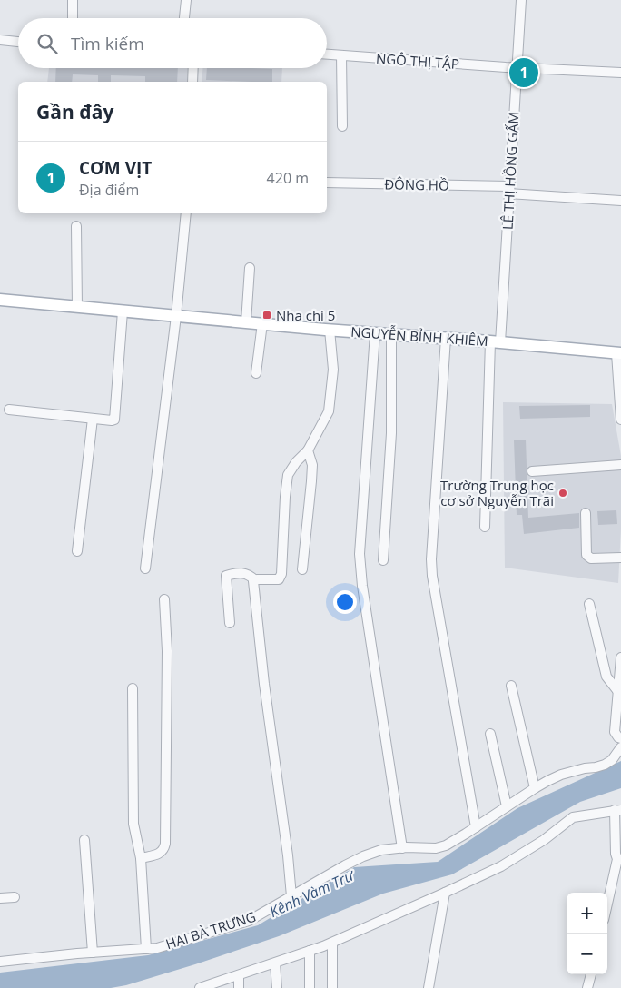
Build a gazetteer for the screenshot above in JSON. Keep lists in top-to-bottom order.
{
  "streets": {
    "main road": ["NGUYỄN BỈNH KHIÊM"],
    "street": [
      "NGÔ THỊ TẬP",
      "LÊ THỊ HỒNG GẤM",
      "ĐÔNG HỒ",
      "HAI BÀ TRƯNG"
    ]
  },
  "crossings": [
    ["NGÔ THỊ TẬP", "LÊ THỊ HỒNG GẤM"],
    ["LÊ THỊ HỒNG GẤM", "ĐÔNG HỒ"],
    ["LÊ THỊ HỒNG GẤM", "NGUYỄN BỈNH KHIÊM"]
  ],
  "water": ["Kênh Vàm Trư"],
  "places": {
    "transit": ["Nha chi 5"],
    "other": ["Trường Trung học cơ sở Nguyễn Trãi"]
  },
  "page": {
    "search": "Tìm kiếm",
    "pins": "1",
    "heading": "Gần đây",
    "list": [
      {
        "mark": "1",
        "name": "CƠM VỊT",
        "note": "Địa điểm",
        "value": "420 m"
      }
    ],
    "map_buttons": ["+", "−"]
  }
}
